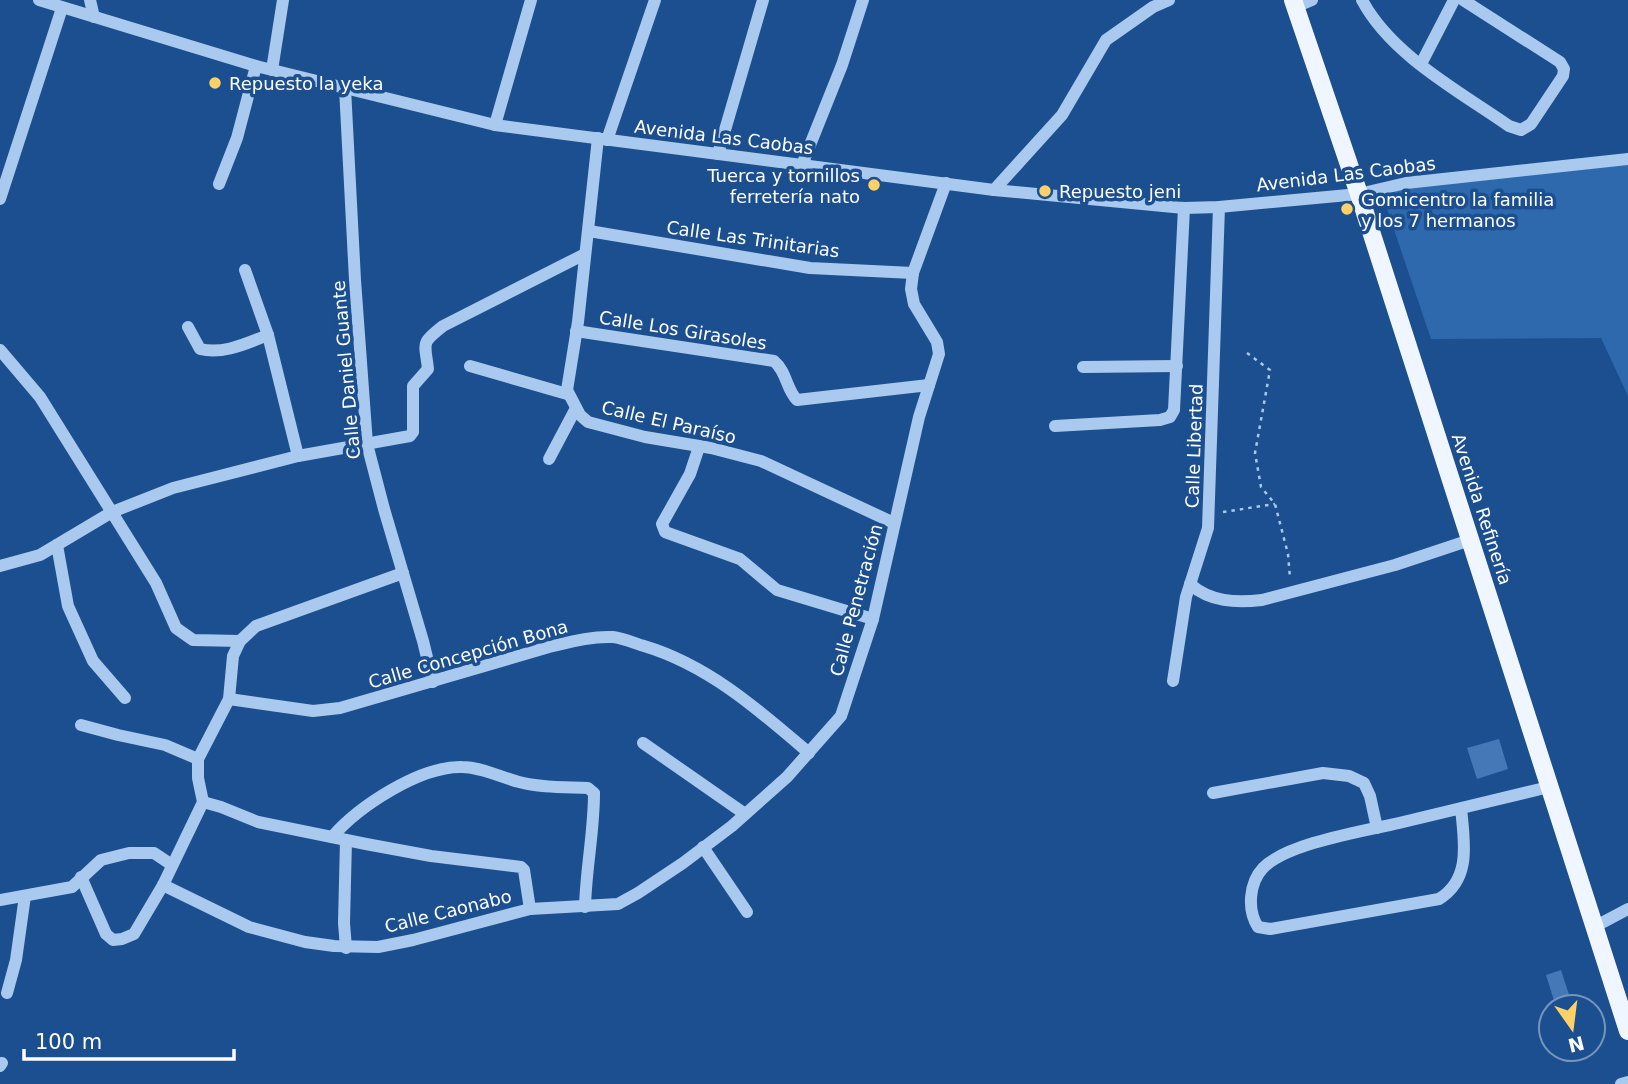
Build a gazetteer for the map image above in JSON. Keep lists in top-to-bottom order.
{
  "streets": {
    "main road": ["Avenida Refinería"],
    "street": [
      "Avenida Las Caobas",
      "Calle Las Trinitarias",
      "Calle Los Girasoles",
      "Calle Daniel Guante",
      "Calle El Paraíso",
      "Calle Libertad",
      "Calle Penetración",
      "Calle Concepción Bona",
      "Calle Caonabo"
    ]
  },
  "crossings": [
    ["Avenida Las Caobas", "Calle Daniel Guante"],
    ["Avenida Las Caobas", "Calle Libertad"],
    ["Avenida Las Caobas", "Avenida Refinería"],
    ["Avenida Las Caobas", "Calle Penetración"],
    ["Calle Las Trinitarias", "Calle Penetración"],
    ["Calle Los Girasoles", "Calle Penetración"],
    ["Calle Daniel Guante", "Calle Concepción Bona"],
    ["Calle El Paraíso", "Calle Penetración"],
    ["Calle Penetración", "Calle Concepción Bona"],
    ["Calle Penetración", "Calle Caonabo"]
  ],
  "places": [
    "Repuesto la yeka",
    "Tuerca y tornillos ferretería nato",
    "Repuesto jeni",
    "Gomicentro la familia y los 7 hermanos"
  ],
  "scale_bar": "100 m",
  "north": "bottom"
}
